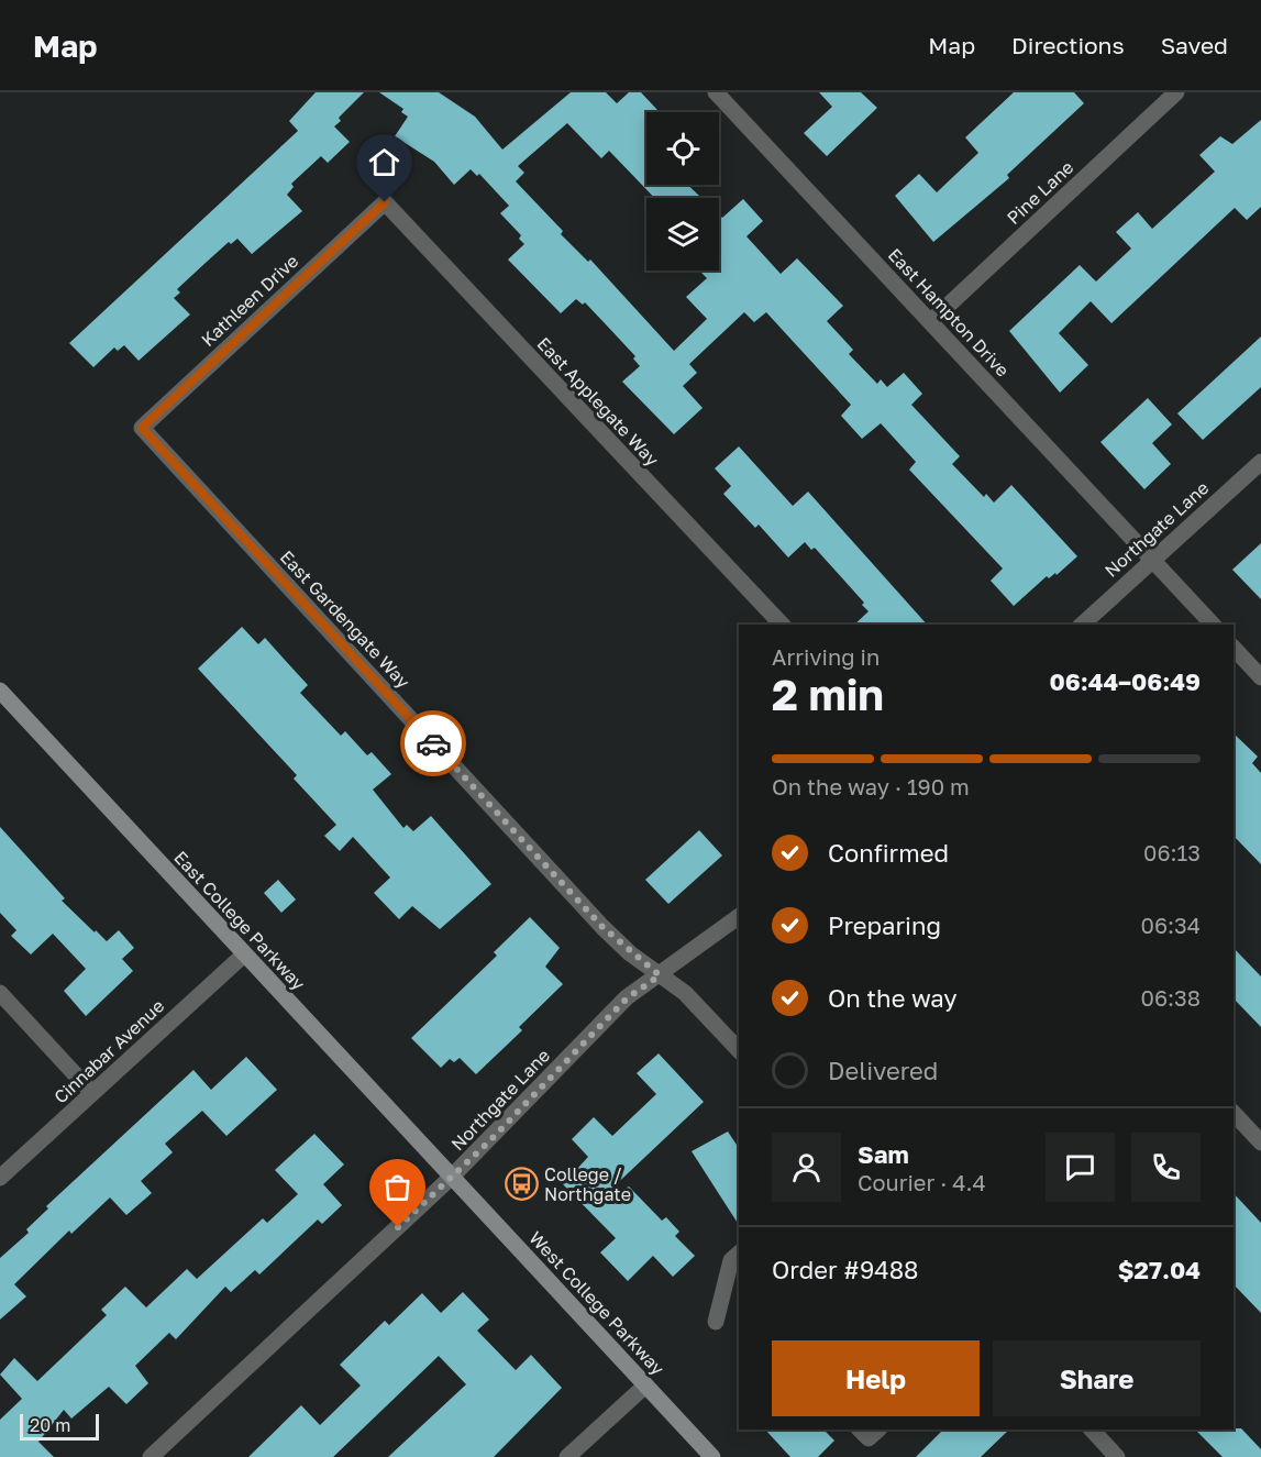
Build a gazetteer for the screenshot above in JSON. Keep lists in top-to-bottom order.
{
  "streets": {
    "main road": ["East College Parkway", "West College Parkway"],
    "street": [
      "Pine Lane",
      "Kathleen Drive",
      "East Hampton Drive",
      "East Applegate Way",
      "Northgate Lane",
      "East Gardengate Way",
      "Cinnabar Avenue"
    ]
  },
  "crossings": [
    ["Pine Lane", "East Hampton Drive"],
    ["Kathleen Drive", "East Applegate Way"],
    ["Kathleen Drive", "East Gardengate Way"],
    ["East Hampton Drive", "Northgate Lane"],
    ["Northgate Lane", "East Gardengate Way"],
    ["Northgate Lane", "East College Parkway"],
    ["Northgate Lane", "West College Parkway"],
    ["East College Parkway", "Cinnabar Avenue"],
    ["East College Parkway", "West College Parkway"]
  ],
  "places": {
    "bus stop": ["College / Northgate"]
  },
  "scale_bar": "20 m",
  "page": {
    "header": "Map",
    "nav": ["Map", "Directions", "Saved"],
    "heading": ["2 min", "Arriving in", "06:44–06:49"],
    "panel": [
      "Sam",
      "Courier · 4.4",
      "Order #9488",
      "$27.04"
    ],
    "bar": "On the way · 190 m",
    "list": [
      ["Confirmed", "06:13"],
      ["Preparing", "06:34"],
      ["On the way", "06:38"],
      "Delivered"
    ],
    "buttons": ["Help", "Share"],
    "scale": "20 m"
  }
}
